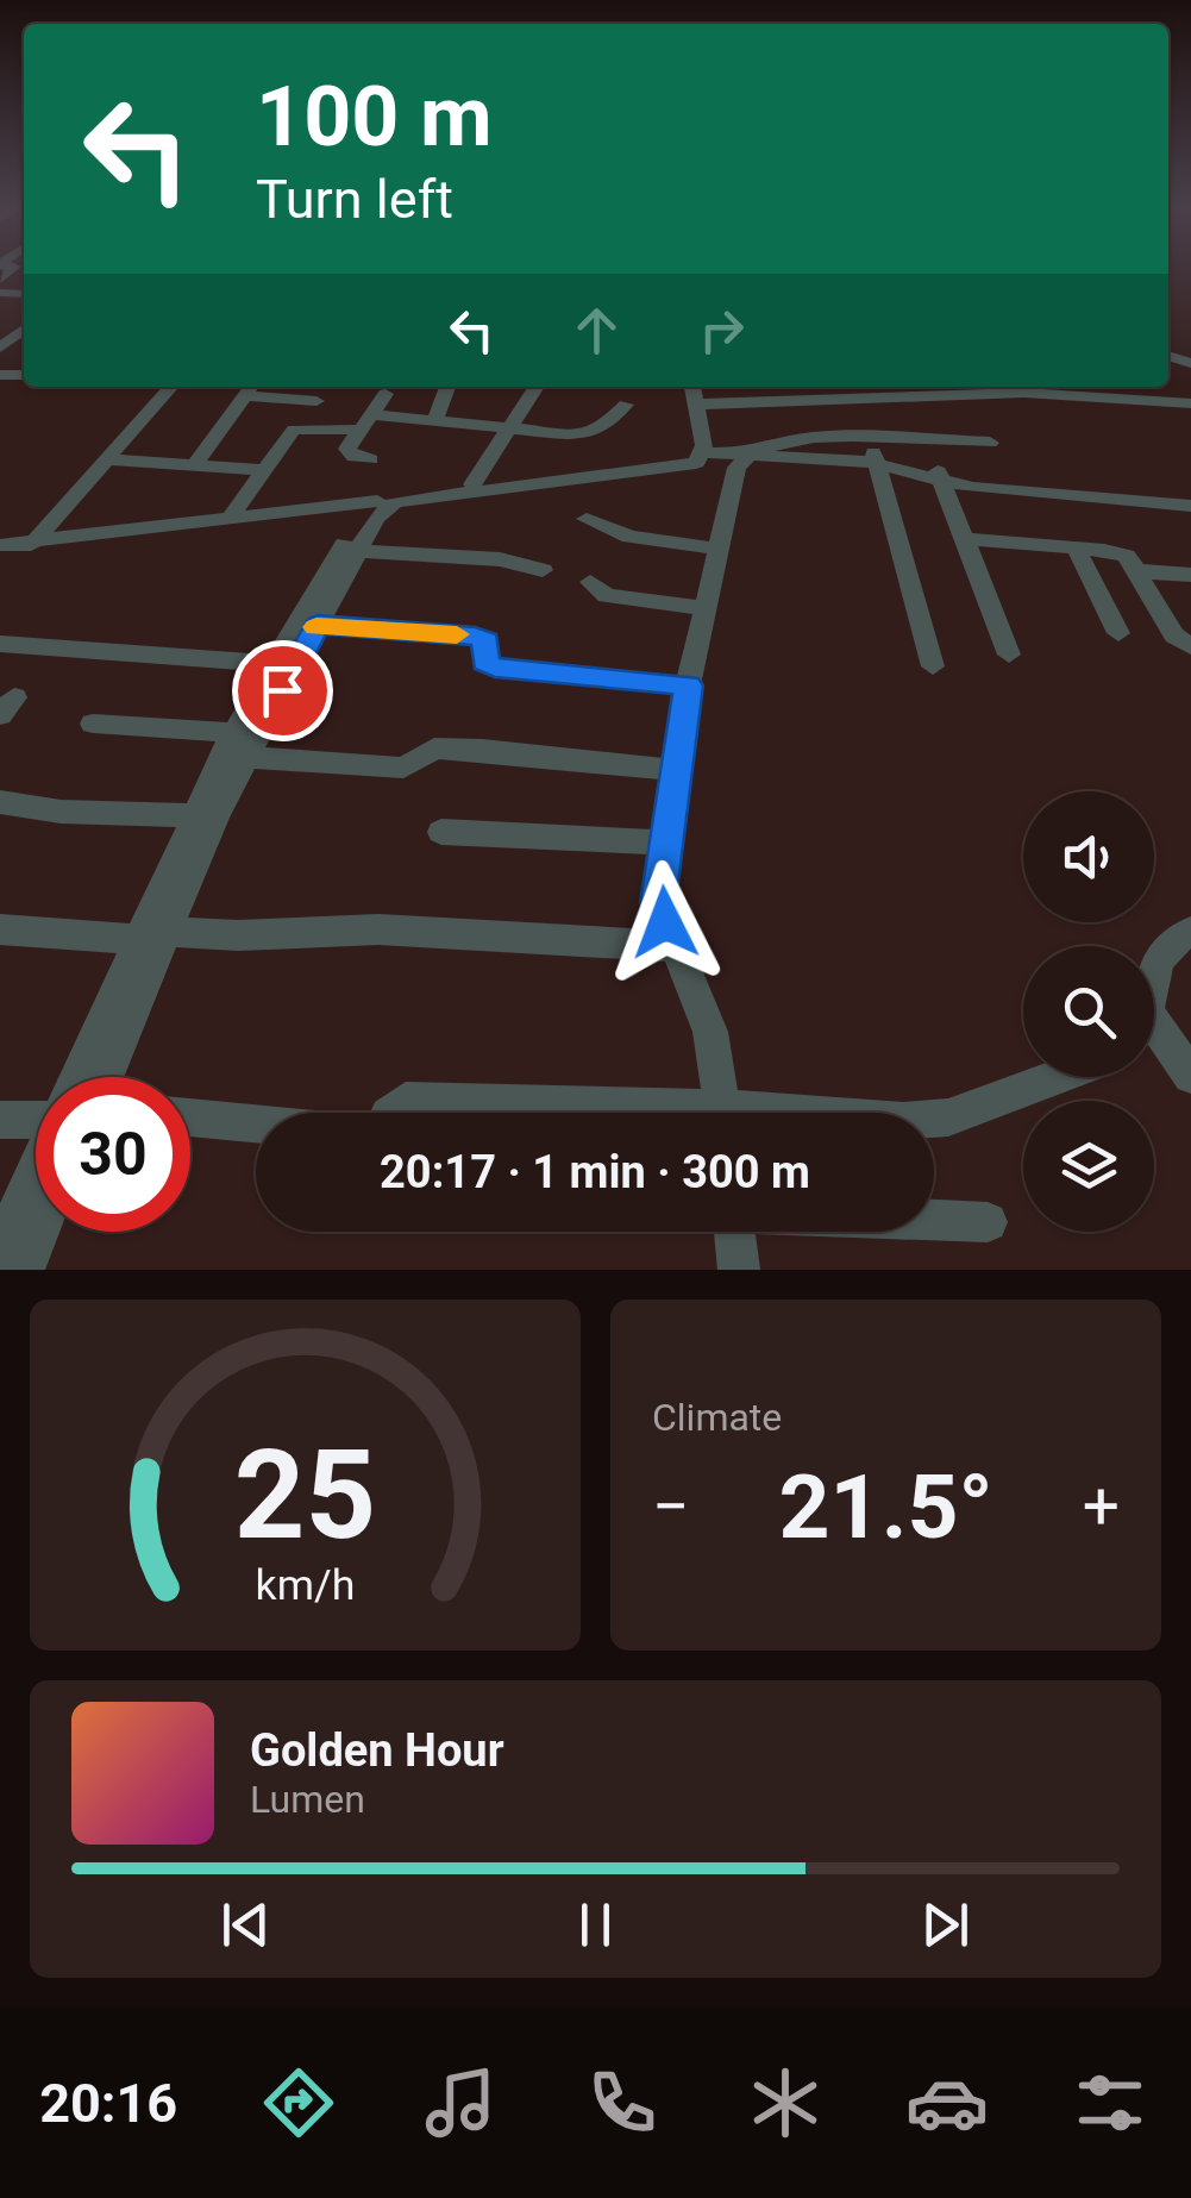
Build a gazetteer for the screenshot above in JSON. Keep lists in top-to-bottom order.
{
  "page": {
    "turn": ["100 m", "Turn left"],
    "limit": "30",
    "trip": "20:17 · 1 min · 300 m",
    "tile": "Climate",
    "heat": ["−", "21.5°", "+"],
    "song": ["Golden Hour", "Lumen"],
    "tabs": "20:16",
    "gauge": ["25", "km/h"]
  }
}
